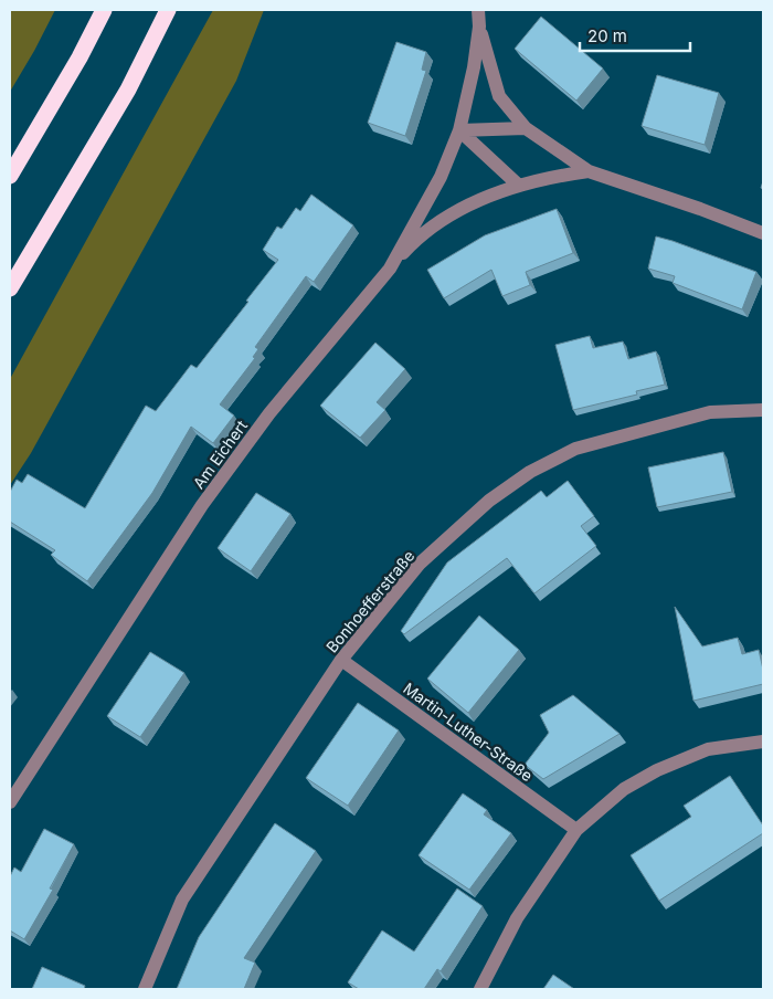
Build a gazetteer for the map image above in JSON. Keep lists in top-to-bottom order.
{
  "streets": {
    "street": ["Am Eichert", "Bonhoefferstraße", "Martin-Luther-Straße"]
  },
  "crossings": [
    ["Bonhoefferstraße", "Martin-Luther-Straße"]
  ],
  "scale_bar": "20 m"
}
